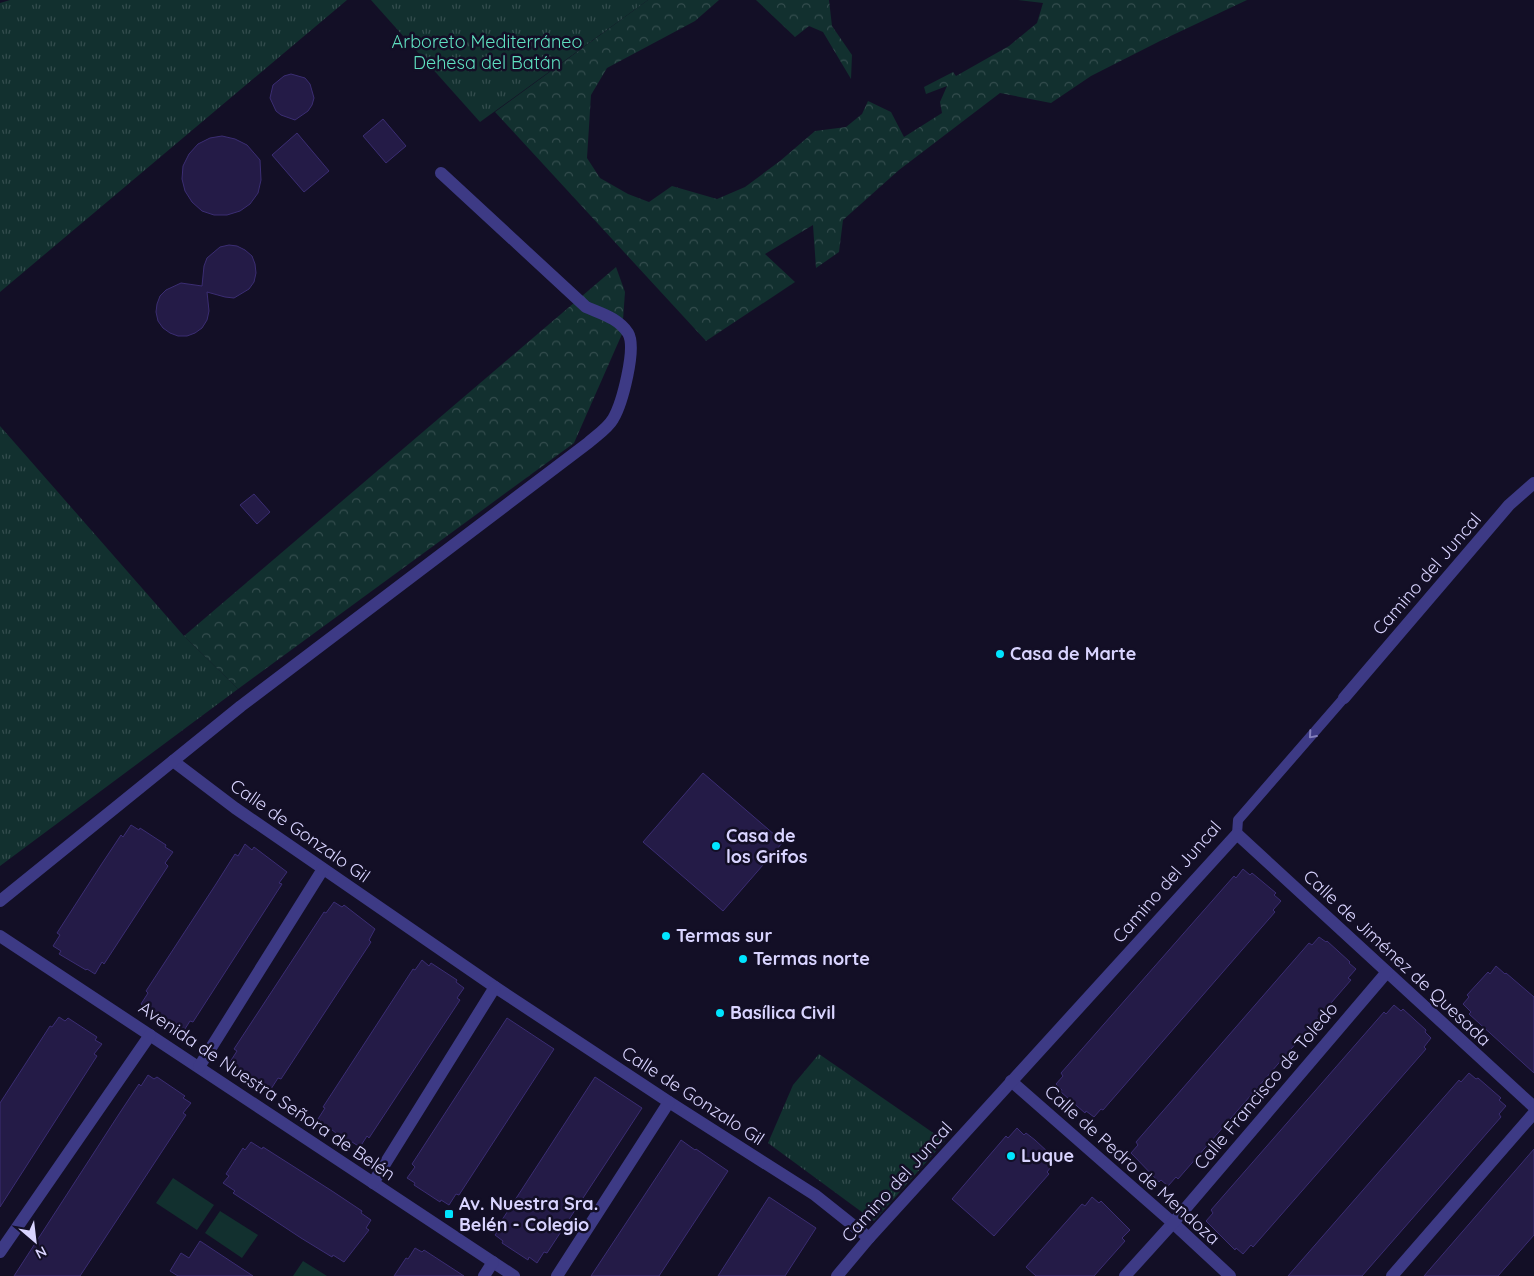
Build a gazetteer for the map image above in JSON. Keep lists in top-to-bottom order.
{
  "streets": {
    "street": [
      "Camino del Juncal",
      "Calle de Gonzalo Gil",
      "Calle de Jiménez de Quesada",
      "Calle Francisco de Toledo",
      "Avenida de Nuestra Señora de Belén",
      "Calle de Pedro de Mendoza"
    ]
  },
  "crossings": [
    ["Camino del Juncal", "Calle de Gonzalo Gil"],
    ["Camino del Juncal", "Calle de Jiménez de Quesada"],
    ["Camino del Juncal", "Calle de Pedro de Mendoza"],
    ["Calle de Jiménez de Quesada", "Calle Francisco de Toledo"],
    ["Calle Francisco de Toledo", "Calle de Pedro de Mendoza"]
  ],
  "parks": ["Arboreto Mediterráneo Dehesa del Batán"],
  "places": {
    "other": [
      "Casa de Marte",
      "Casa de los Grifos",
      "Termas sur",
      "Termas norte",
      "Basílica Civil",
      "Luque"
    ],
    "transit": ["Av. Nuestra Sra. Belén - Colegio"]
  },
  "north": "bottom right"
}
